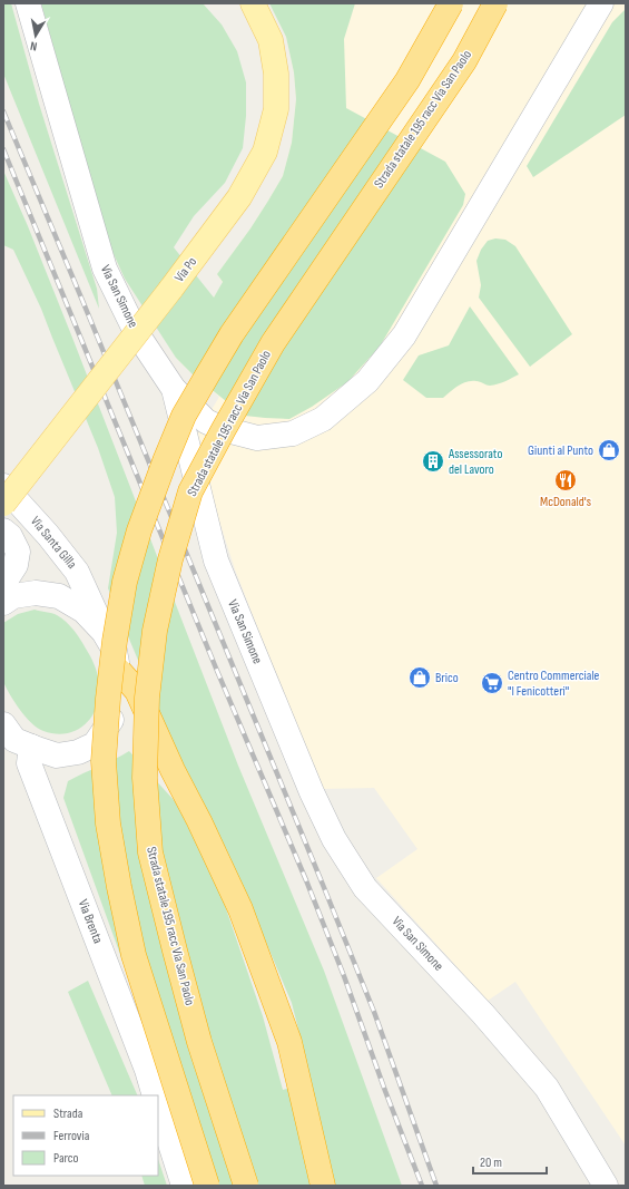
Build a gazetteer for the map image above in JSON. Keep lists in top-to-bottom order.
{
  "streets": {
    "highway": ["Strada statale 195 racc Via San Paolo"],
    "main road": ["Via Po"],
    "street": ["Via San Simone", "Via Santa Gilla", "Via Brenta"]
  },
  "crossings": [
    ["Via Po", "Via Santa Gilla"]
  ],
  "places": {
    "shop": ["Giunti al Punto", "Brico"],
    "building": ["Assessorato del Lavoro"],
    "restaurant": ["McDonald's"],
    "supermarket": ["Centro Commerciale \"I Fenicotteri\""]
  },
  "legend": ["Strada", "Ferrovia", "Parco"],
  "scale_bar": "20 m",
  "north": "bottom"
}
